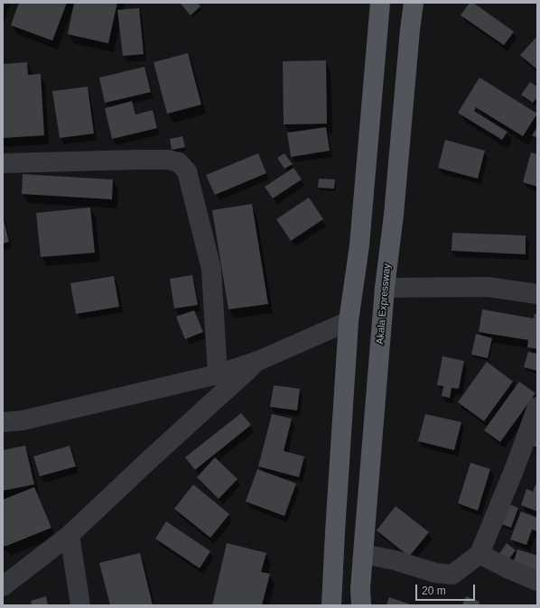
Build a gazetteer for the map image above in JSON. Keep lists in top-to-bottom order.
{
  "streets": {
    "main road": ["Akala Expressway"]
  },
  "scale_bar": "20 m"
}
